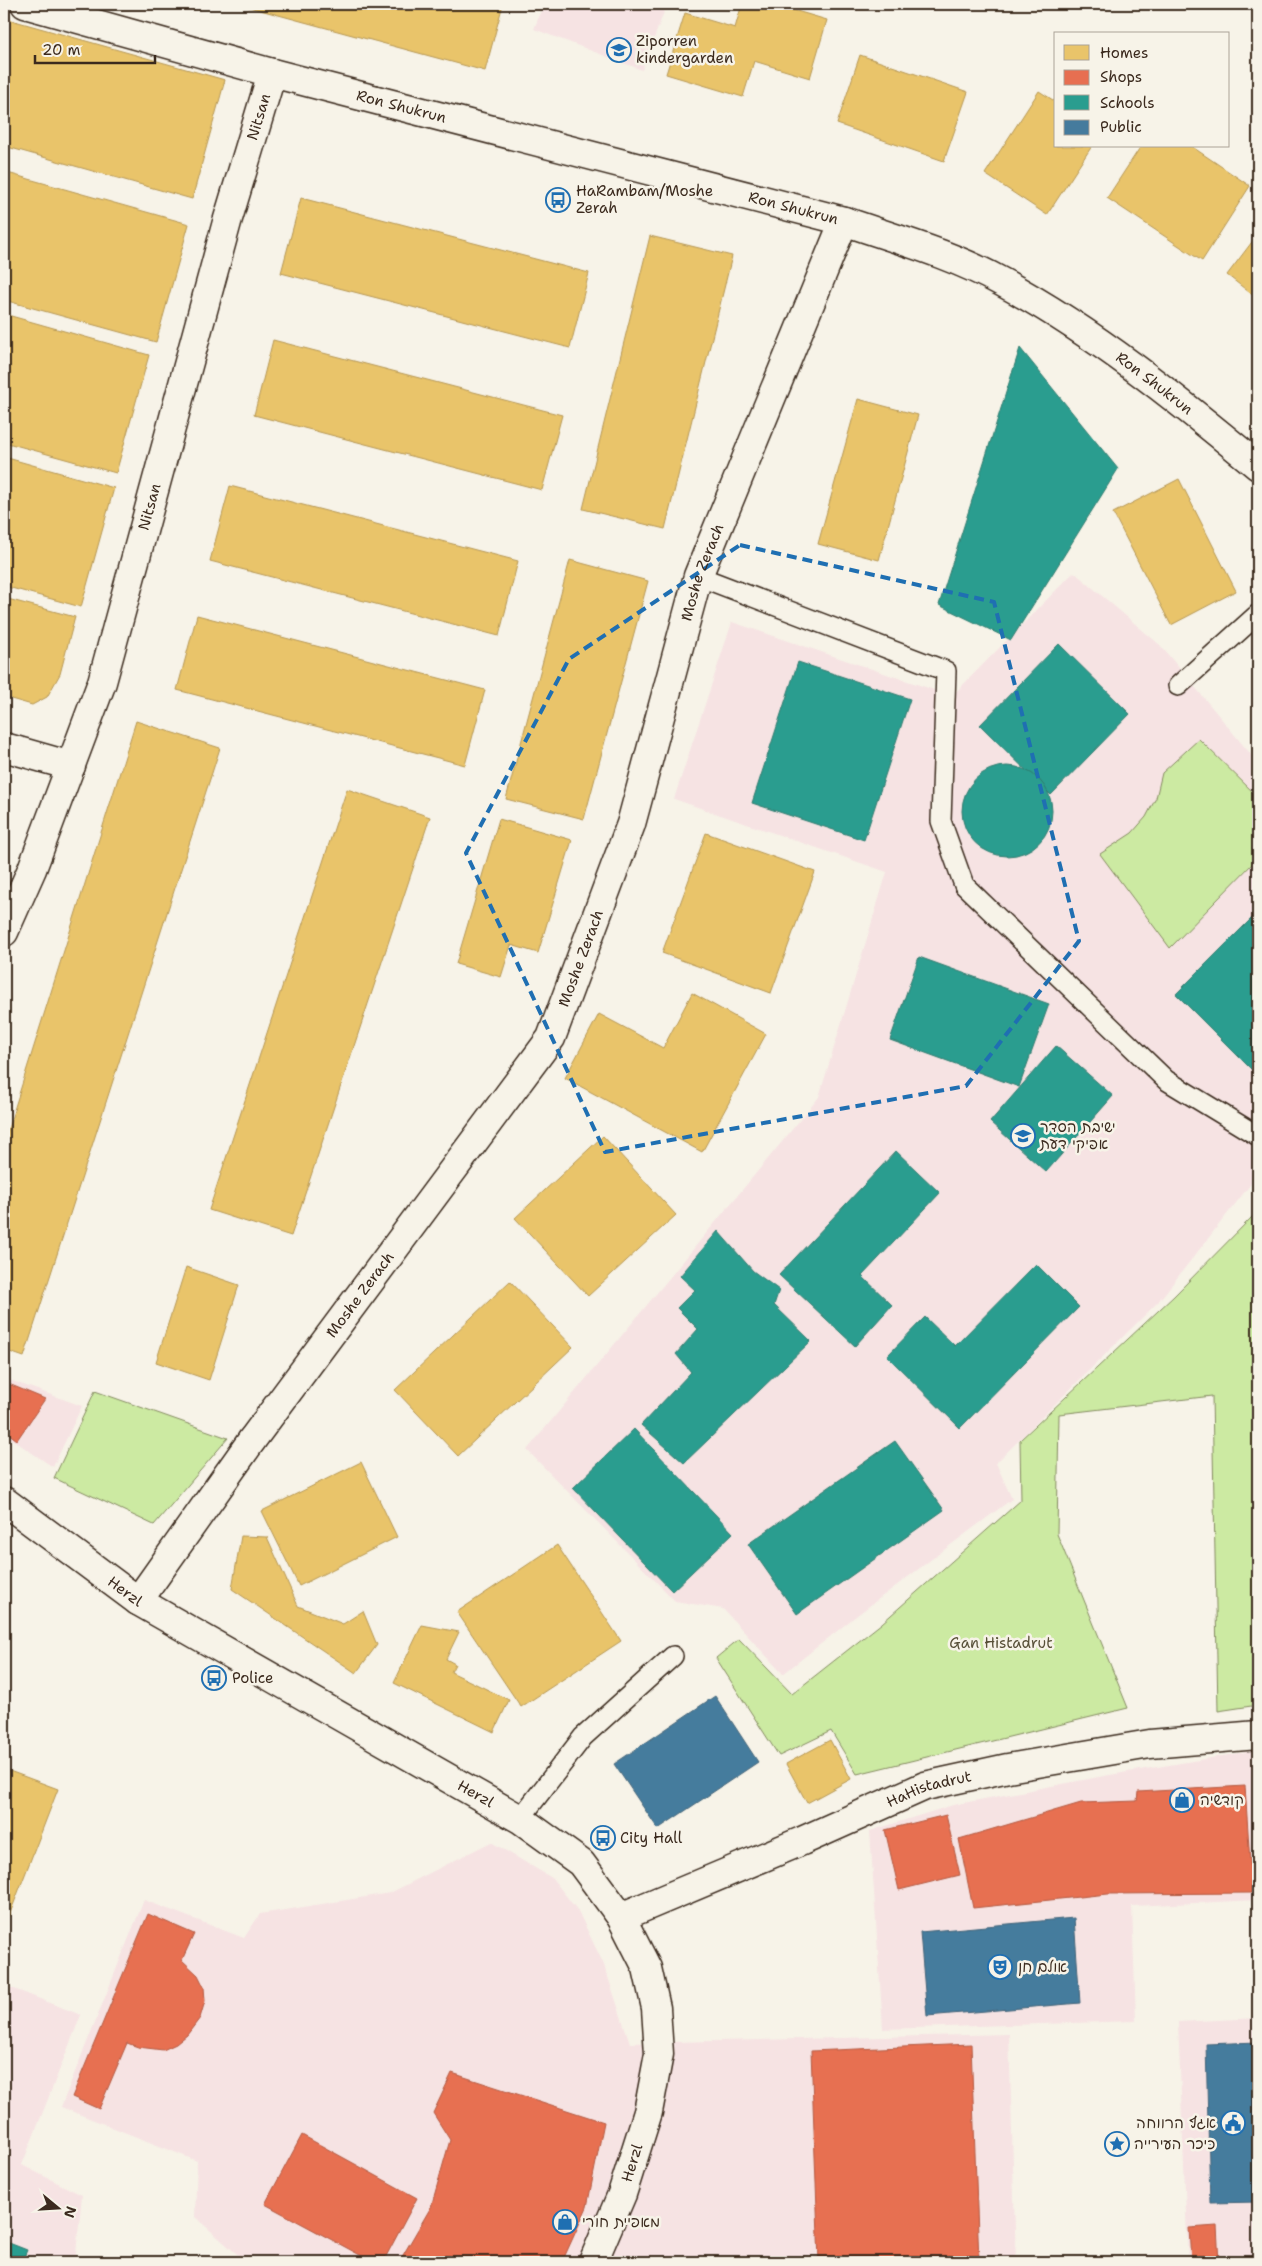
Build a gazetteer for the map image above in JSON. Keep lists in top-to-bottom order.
{
  "streets": {
    "street": [
      "Ron Shukrun",
      "Nitsan",
      "Moshe Zerach",
      "Herzl",
      "HaHistadrut"
    ]
  },
  "crossings": [
    ["Ron Shukrun", "Nitsan"],
    ["Ron Shukrun", "Moshe Zerach"],
    ["Moshe Zerach", "Herzl"],
    ["Herzl", "HaHistadrut"]
  ],
  "parks": ["Gan Histadrut"],
  "places": {
    "school or university": ["Ziporren kindergarden", "ישיבת הסדר אפיקי דעת"],
    "bus stop": ["HaRambam/Moshe Zerah", "Police", "City Hall"],
    "shop": ["קודשיה", "מאפיית חורי"],
    "theatre": ["אולם חן"],
    "public building": ["אגף הרווחה"],
    "place": ["כיכר העירייה"]
  },
  "legend": [
    "Homes",
    "Shops",
    "Schools",
    "Public"
  ],
  "scale_bar": "20 m",
  "north": "right"
}
